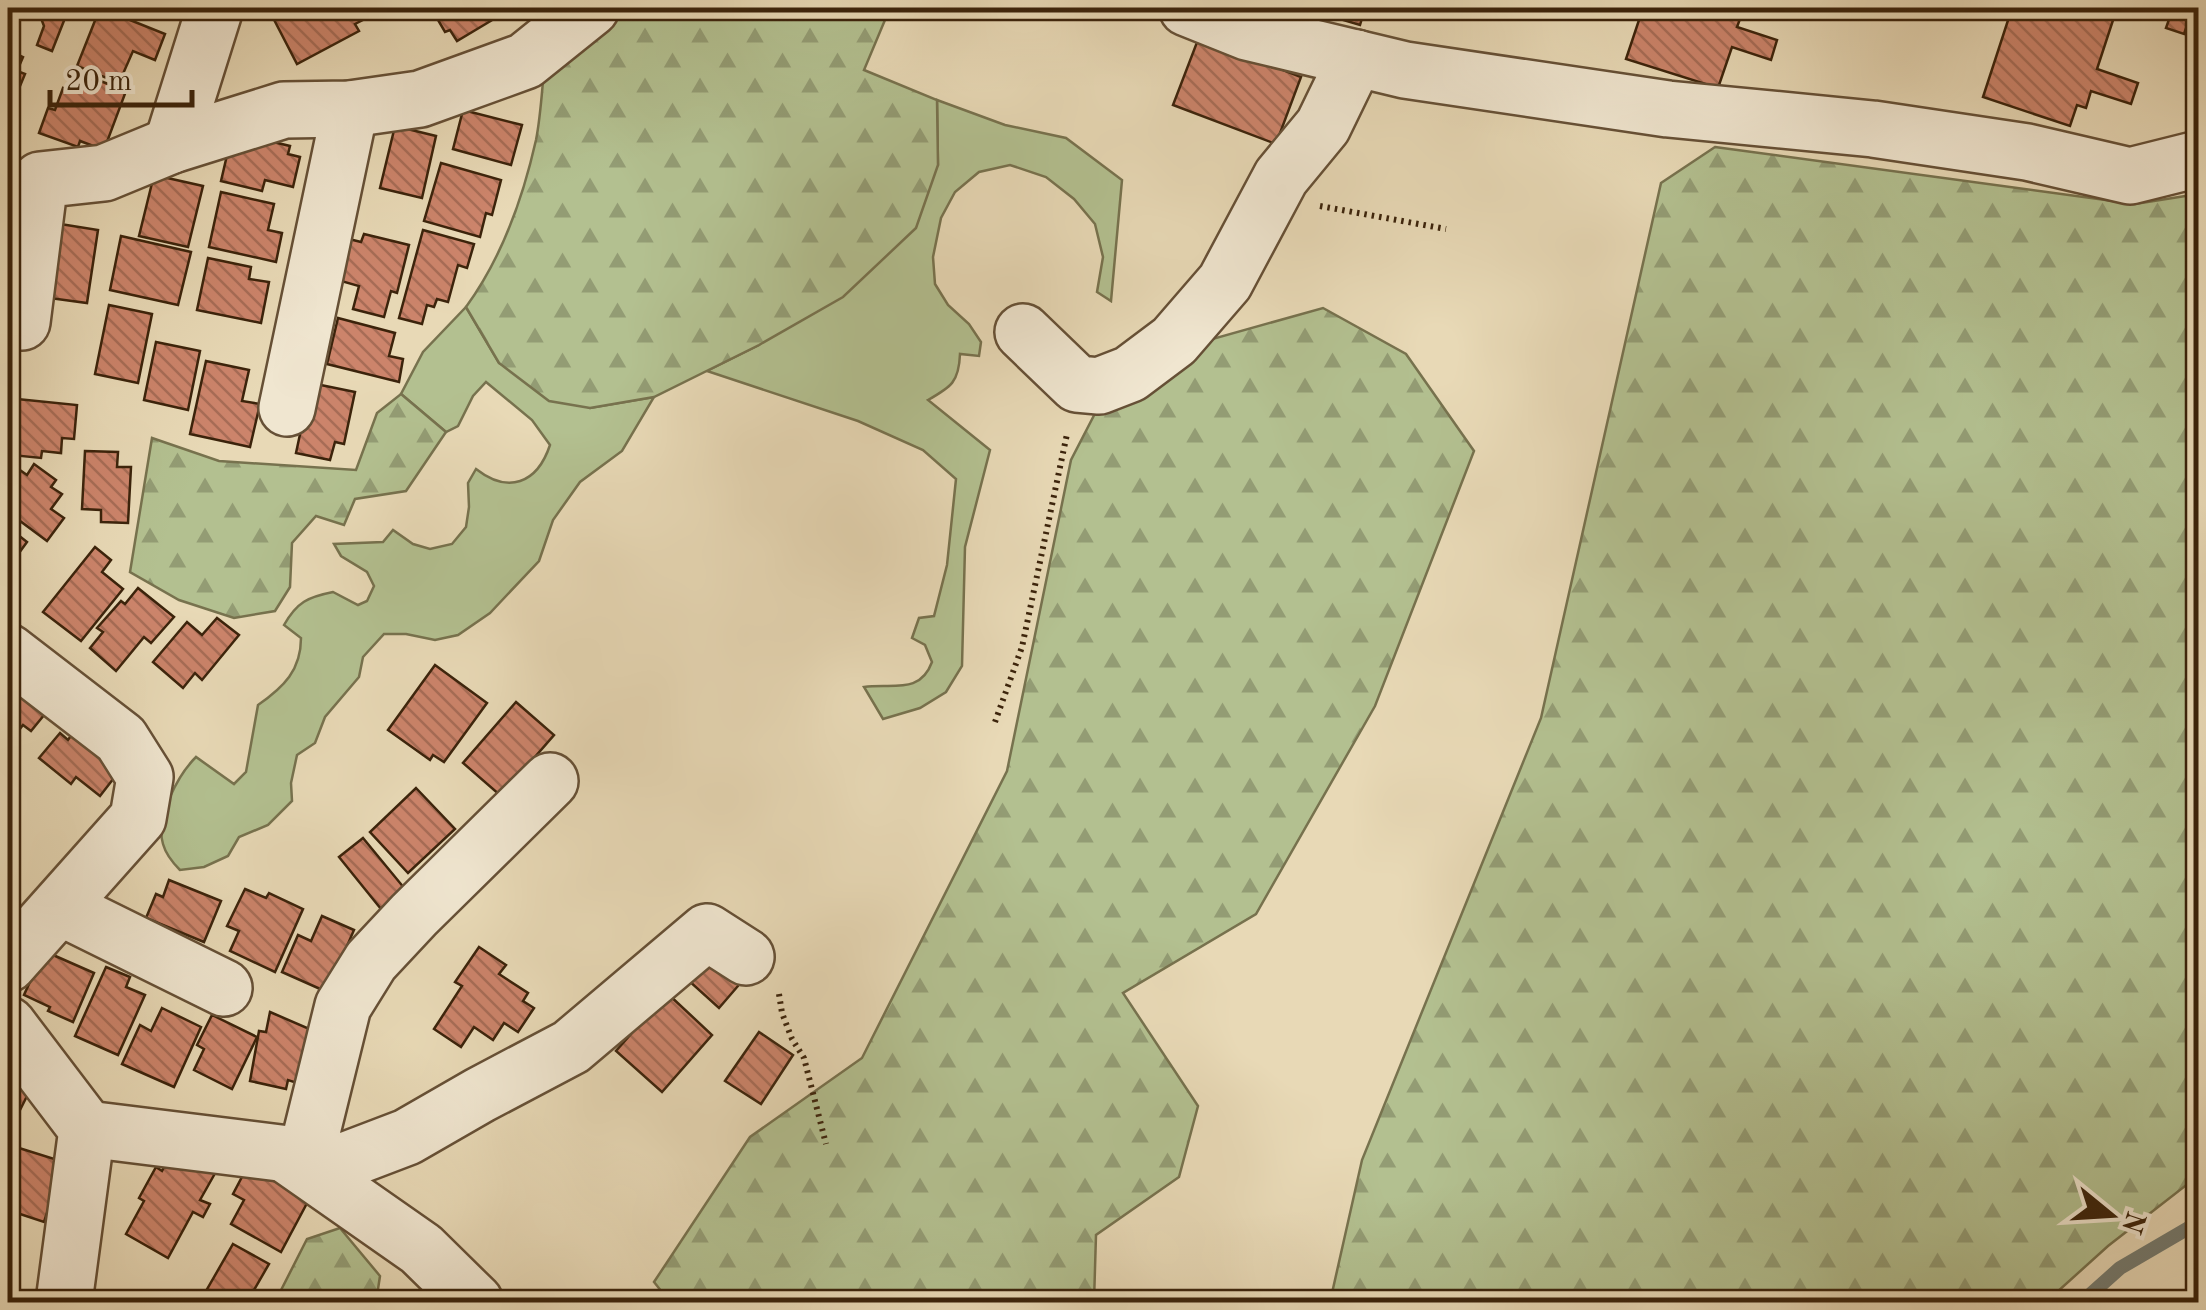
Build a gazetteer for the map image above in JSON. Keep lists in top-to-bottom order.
{
  "scale_bar": "20 m",
  "north": "right"
}
